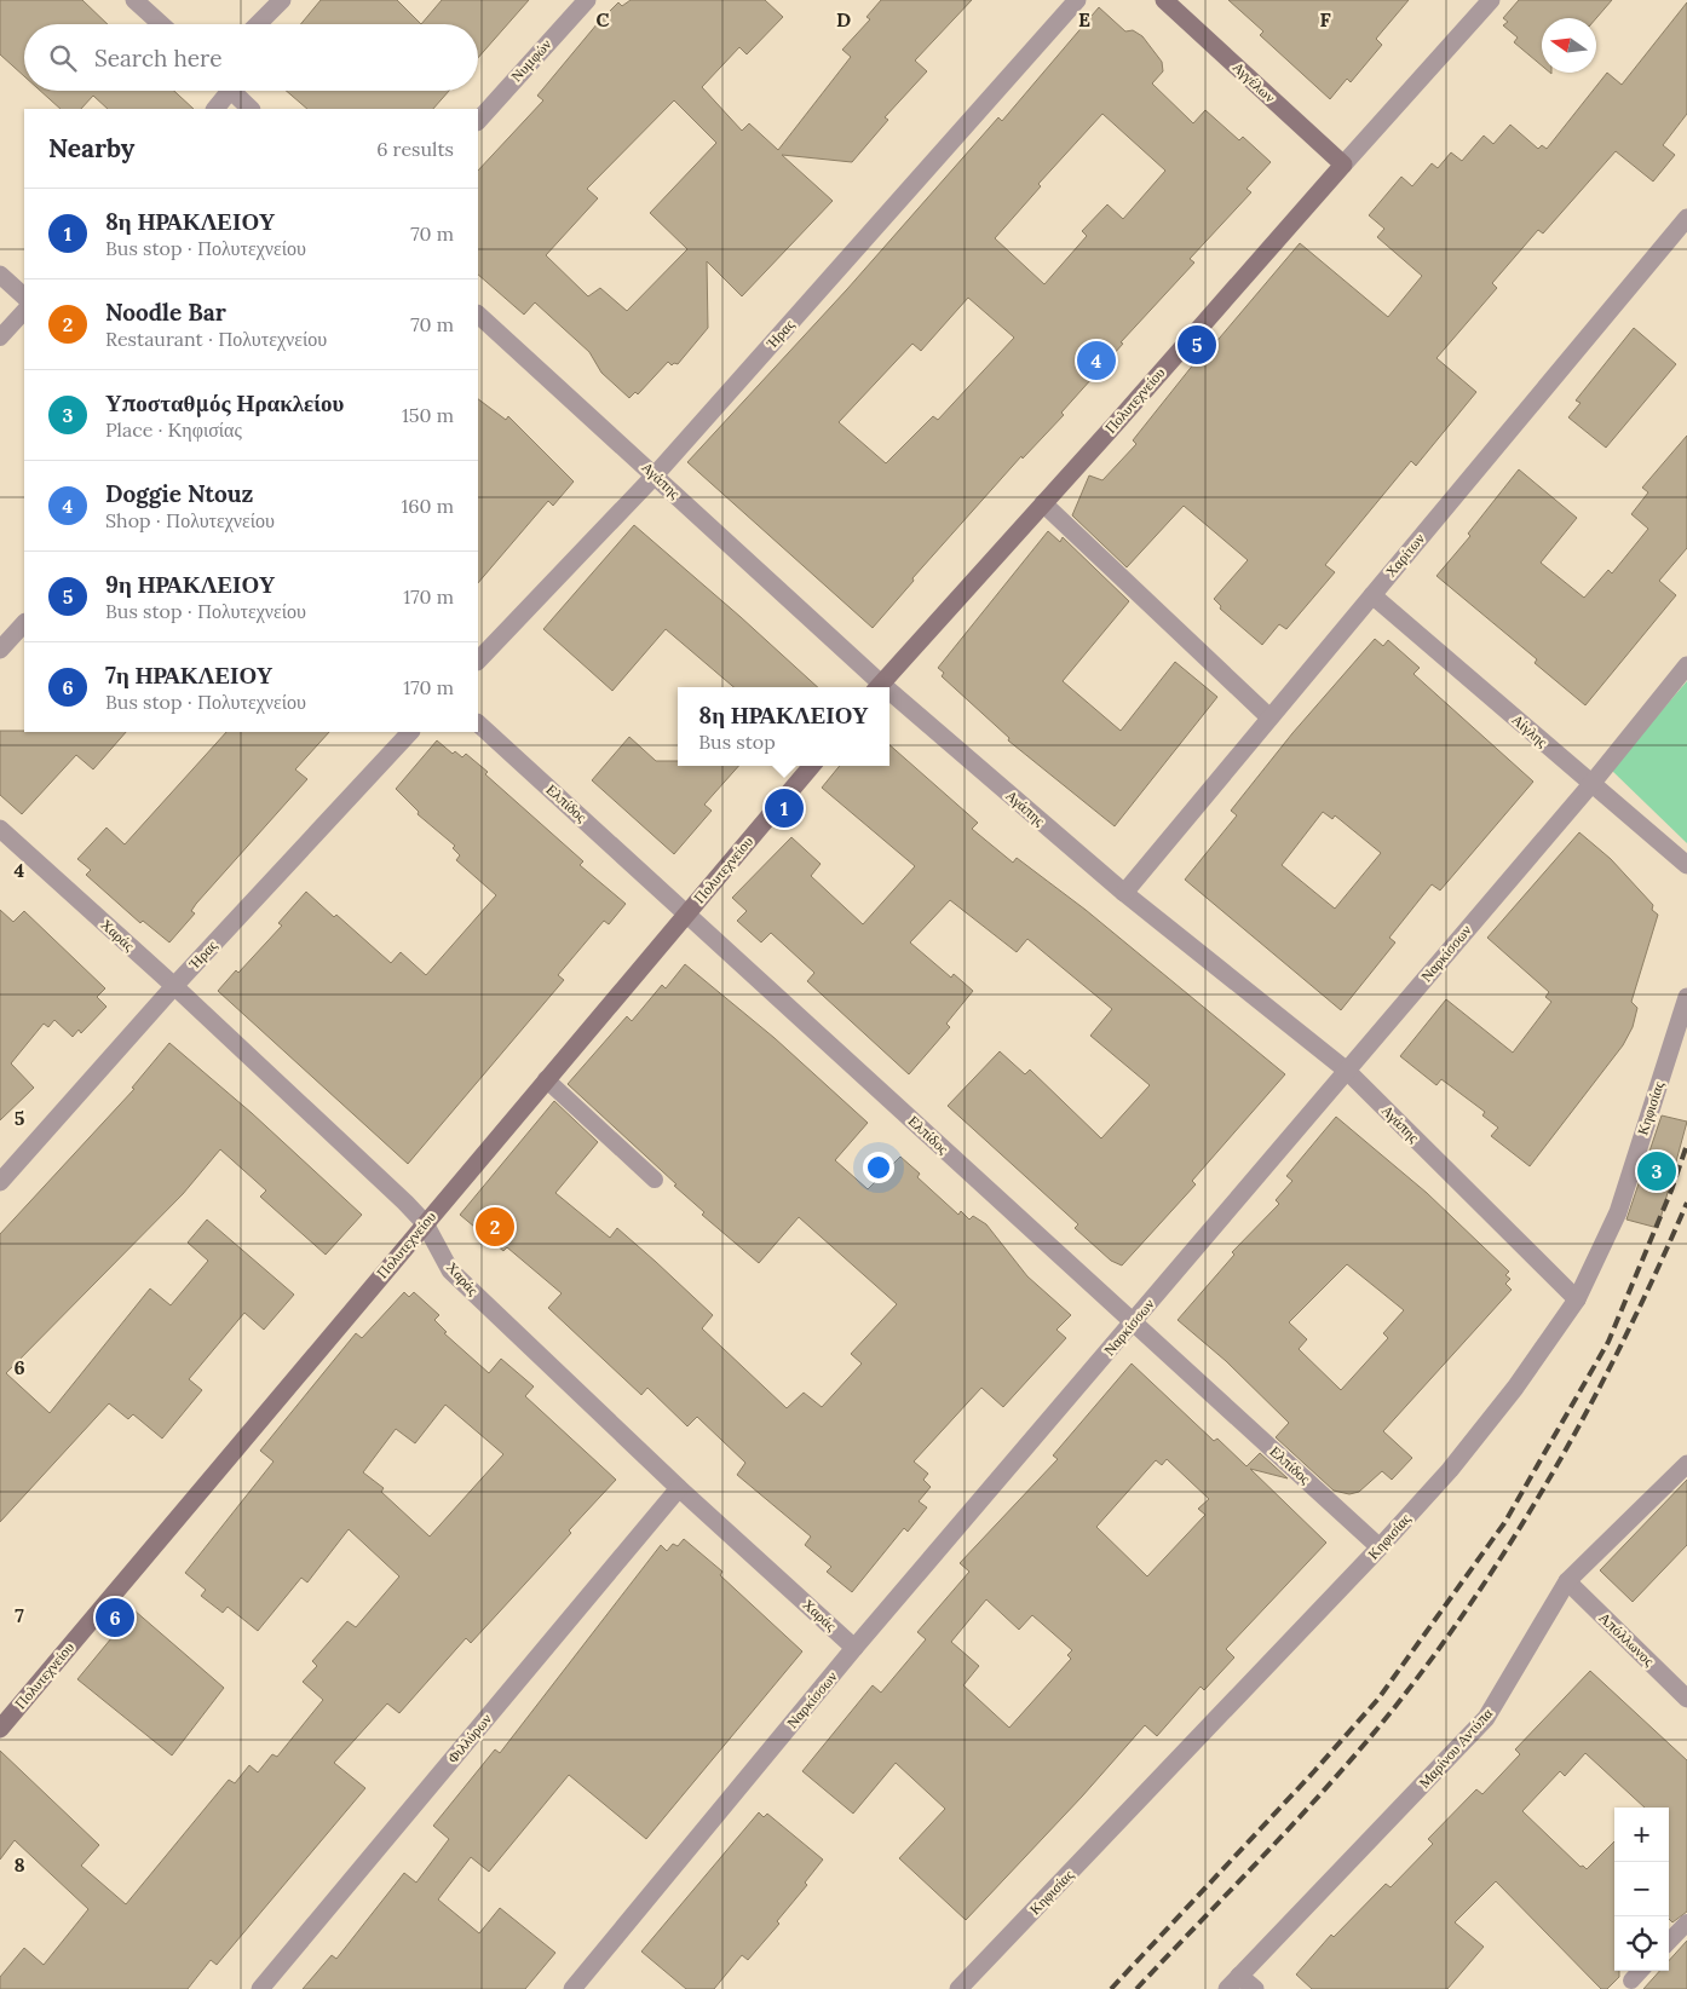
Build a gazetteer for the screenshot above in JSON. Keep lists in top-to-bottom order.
{
  "streets": {
    "street": [
      "Νυμφών",
      "Αγγέλων",
      "Ήρας",
      "Πολυτεχνείου",
      "Αγάπης",
      "Χαρίτων",
      "Αίγλης",
      "Ελπίδος",
      "Χαράς",
      "Ναρκίσσων",
      "Κηφισίας",
      "Απόλλωνος",
      "Φιλλύρων",
      "Μαρίνου Αντύπα"
    ]
  },
  "crossings": [
    ["Αγγέλων", "Πολυτεχνείου"],
    ["Ήρας", "Αγάπης"],
    ["Ήρας", "Χαράς"],
    ["Πολυτεχνείου", "Ελπίδος"],
    ["Πολυτεχνείου", "Χαράς"],
    ["Αγάπης", "Χαρίτων"],
    ["Αγάπης", "Ναρκίσσων"],
    ["Αγάπης", "Κηφισίας"],
    ["Χαρίτων", "Αίγλης"],
    ["Αίγλης", "Ναρκίσσων"],
    ["Ελπίδος", "Ναρκίσσων"],
    ["Ελπίδος", "Κηφισίας"],
    ["Χαράς", "Ναρκίσσων"],
    ["Χαράς", "Φιλλύρων"],
    ["Απόλλωνος", "Μαρίνου Αντύπα"]
  ],
  "north": "left",
  "page": {
    "search": "Search here",
    "heading": ["Nearby", "6 results"],
    "list": [
      {
        "mark": "1",
        "name": "8η ΗΡΑΚΛΕΙΟΥ",
        "note": "Bus stop · Πολυτεχνείου",
        "value": "70 m"
      },
      {
        "mark": "2",
        "name": "Noodle Bar",
        "note": "Restaurant · Πολυτεχνείου",
        "value": "70 m"
      },
      {
        "mark": "3",
        "name": "Υποσταθμός Ηρακλείου",
        "note": "Place · Κηφισίας",
        "value": "150 m"
      },
      {
        "mark": "4",
        "name": "Doggie Ntouz",
        "note": "Shop · Πολυτεχνείου",
        "value": "160 m"
      },
      {
        "mark": "5",
        "name": "9η ΗΡΑΚΛΕΙΟΥ",
        "note": "Bus stop · Πολυτεχνείου",
        "value": "170 m"
      },
      {
        "mark": "6",
        "name": "7η ΗΡΑΚΛΕΙΟΥ",
        "note": "Bus stop · Πολυτεχνείου",
        "value": "170 m"
      }
    ],
    "pins": [
      "5",
      "4",
      "1",
      "3",
      "2",
      "6"
    ],
    "popup": ["8η ΗΡΑΚΛΕΙΟΥ", "Bus stop"],
    "map_buttons": ["+", "−"]
  },
  "grid": {
    "columns": [
      "C",
      "D",
      "E",
      "F"
    ],
    "rows": [
      "4",
      "5",
      "6",
      "7",
      "8"
    ]
  }
}
